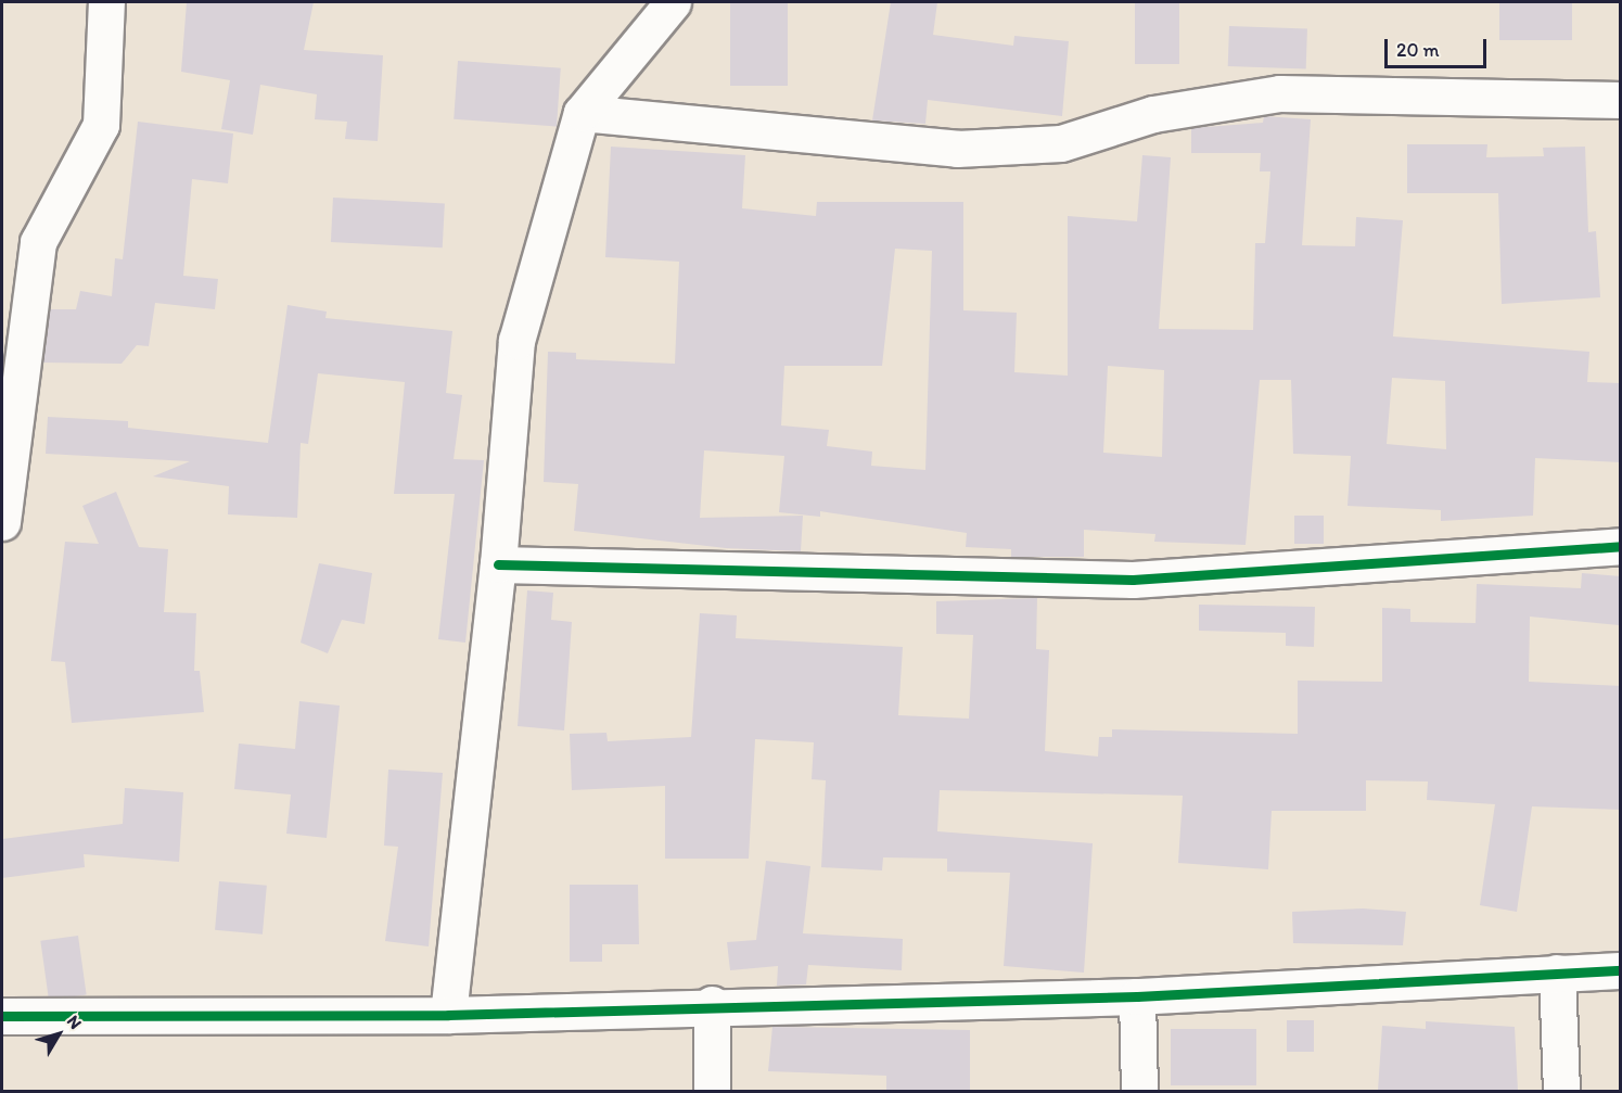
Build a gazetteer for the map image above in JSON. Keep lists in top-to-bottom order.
{
  "scale_bar": "20 m",
  "north": "top right"
}
